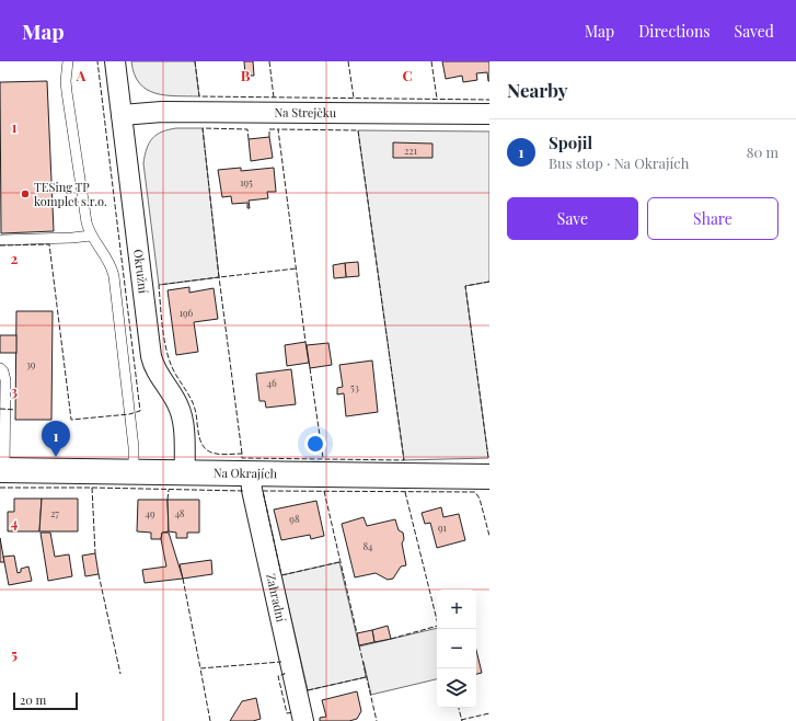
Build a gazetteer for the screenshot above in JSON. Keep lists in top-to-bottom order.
{
  "streets": {
    "street": [
      "Na Strejčku",
      "Okružní",
      "Na Okrajích",
      "Zahradní"
    ]
  },
  "crossings": [
    ["Na Strejčku", "Okružní"],
    ["Okružní", "Na Okrajích"],
    ["Na Okrajích", "Zahradní"]
  ],
  "places": ["TESing TP komplet s.r.o."],
  "house_numbers": [
    "221",
    "195",
    "196",
    "39",
    "46",
    "53",
    "27",
    "49",
    "48",
    "98",
    "91",
    "84"
  ],
  "scale_bar": "20 m",
  "page": {
    "header": "Map",
    "nav": ["Map", "Directions", "Saved"],
    "heading": "Nearby",
    "list": [
      {
        "mark": "1",
        "name": "Spojil",
        "note": "Bus stop · Na Okrajích",
        "value": "80 m"
      }
    ],
    "buttons": ["Save", "Share"],
    "pins": "1",
    "map_buttons": ["+", "−"],
    "scale": "20 m"
  },
  "grid": {
    "columns": ["A", "B", "C"],
    "rows": [
      "1",
      "2",
      "3",
      "4",
      "5"
    ]
  }
}
